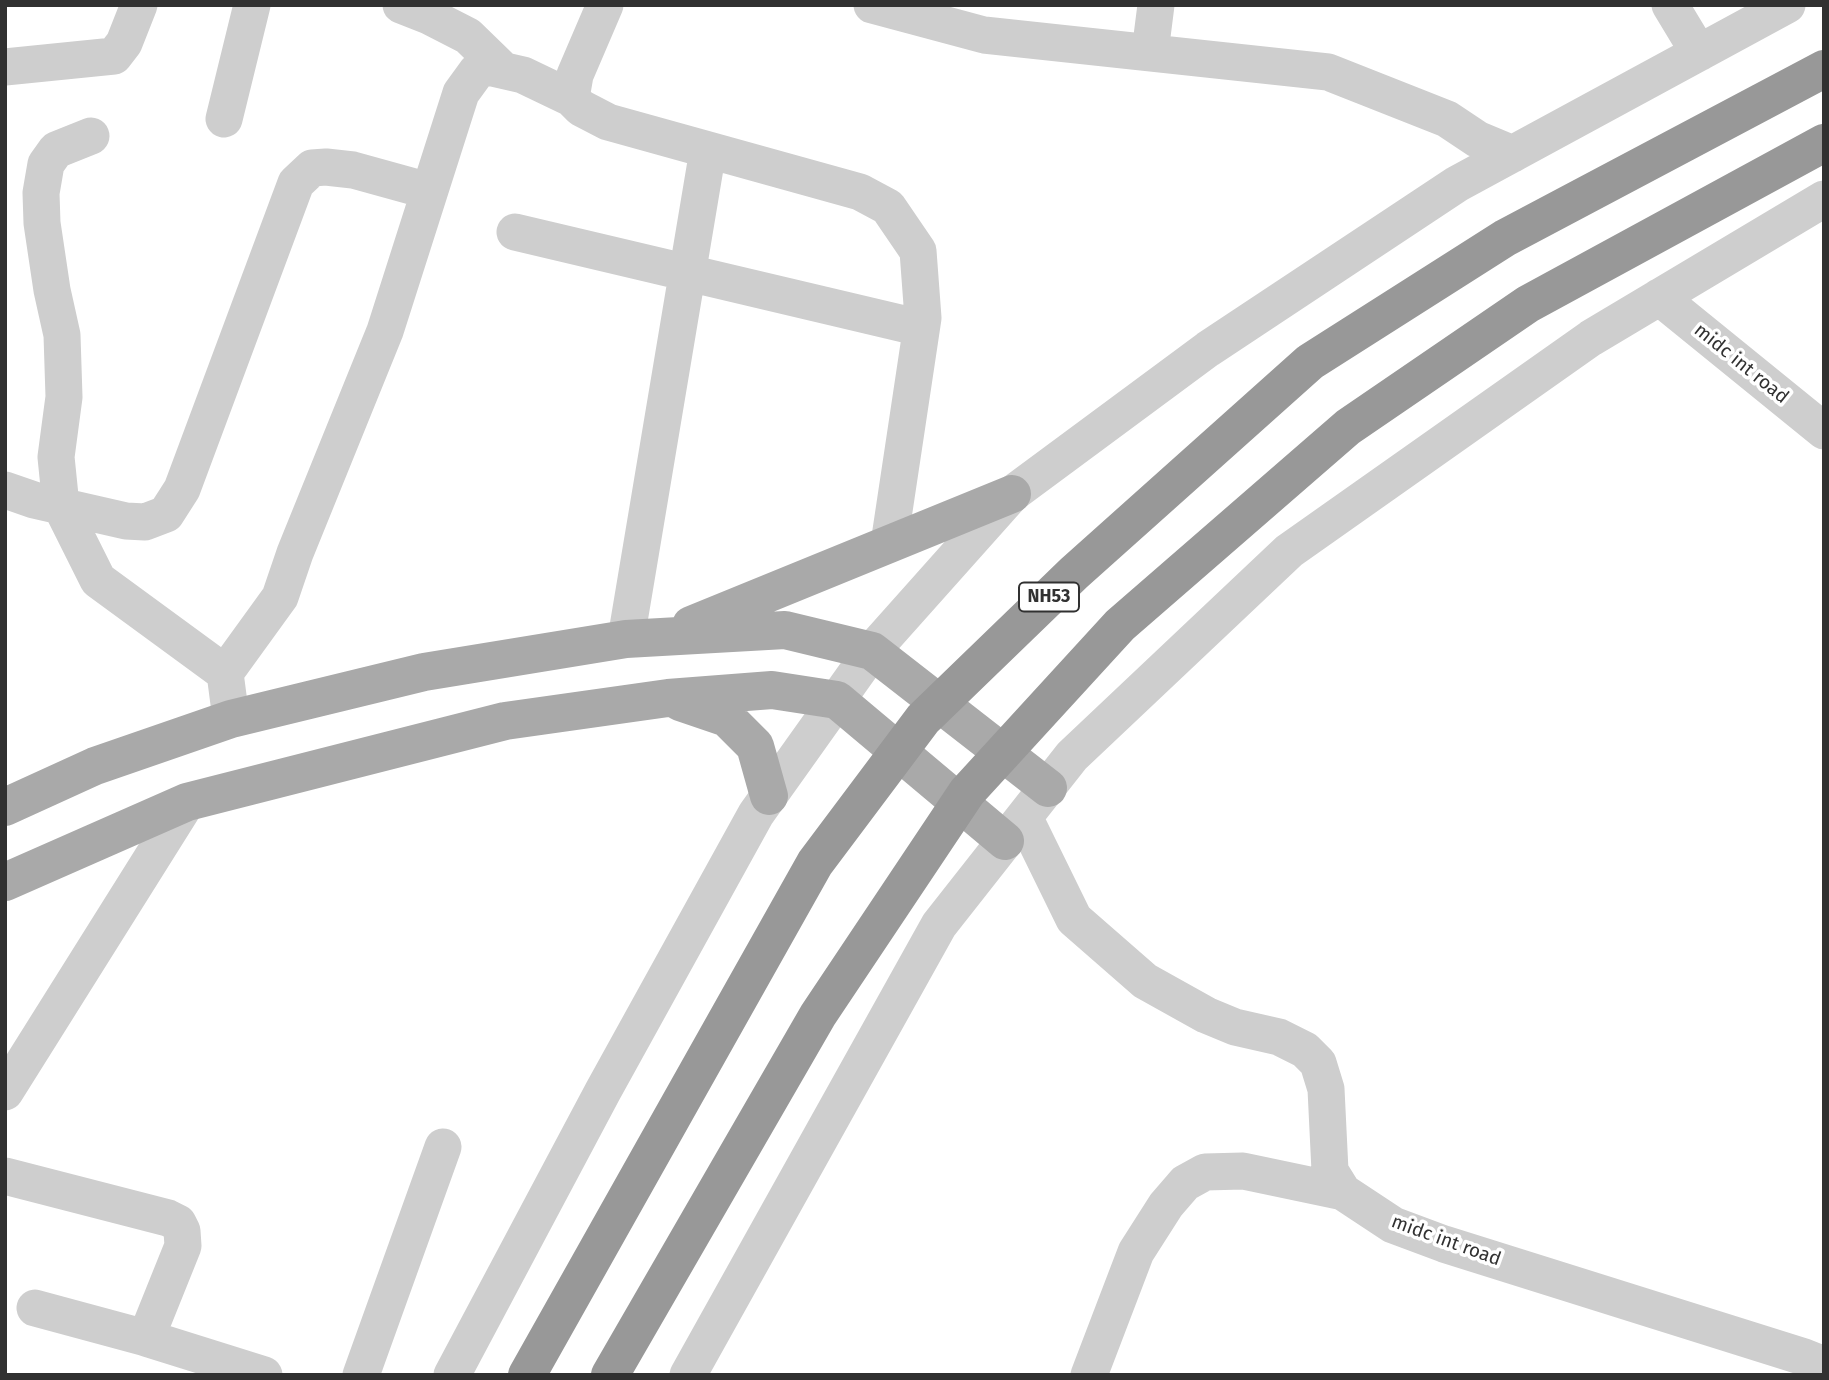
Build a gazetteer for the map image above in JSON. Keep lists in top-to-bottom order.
{
  "streets": {
    "highway": ["NH53"],
    "street": ["midc int road"]
  }
}
